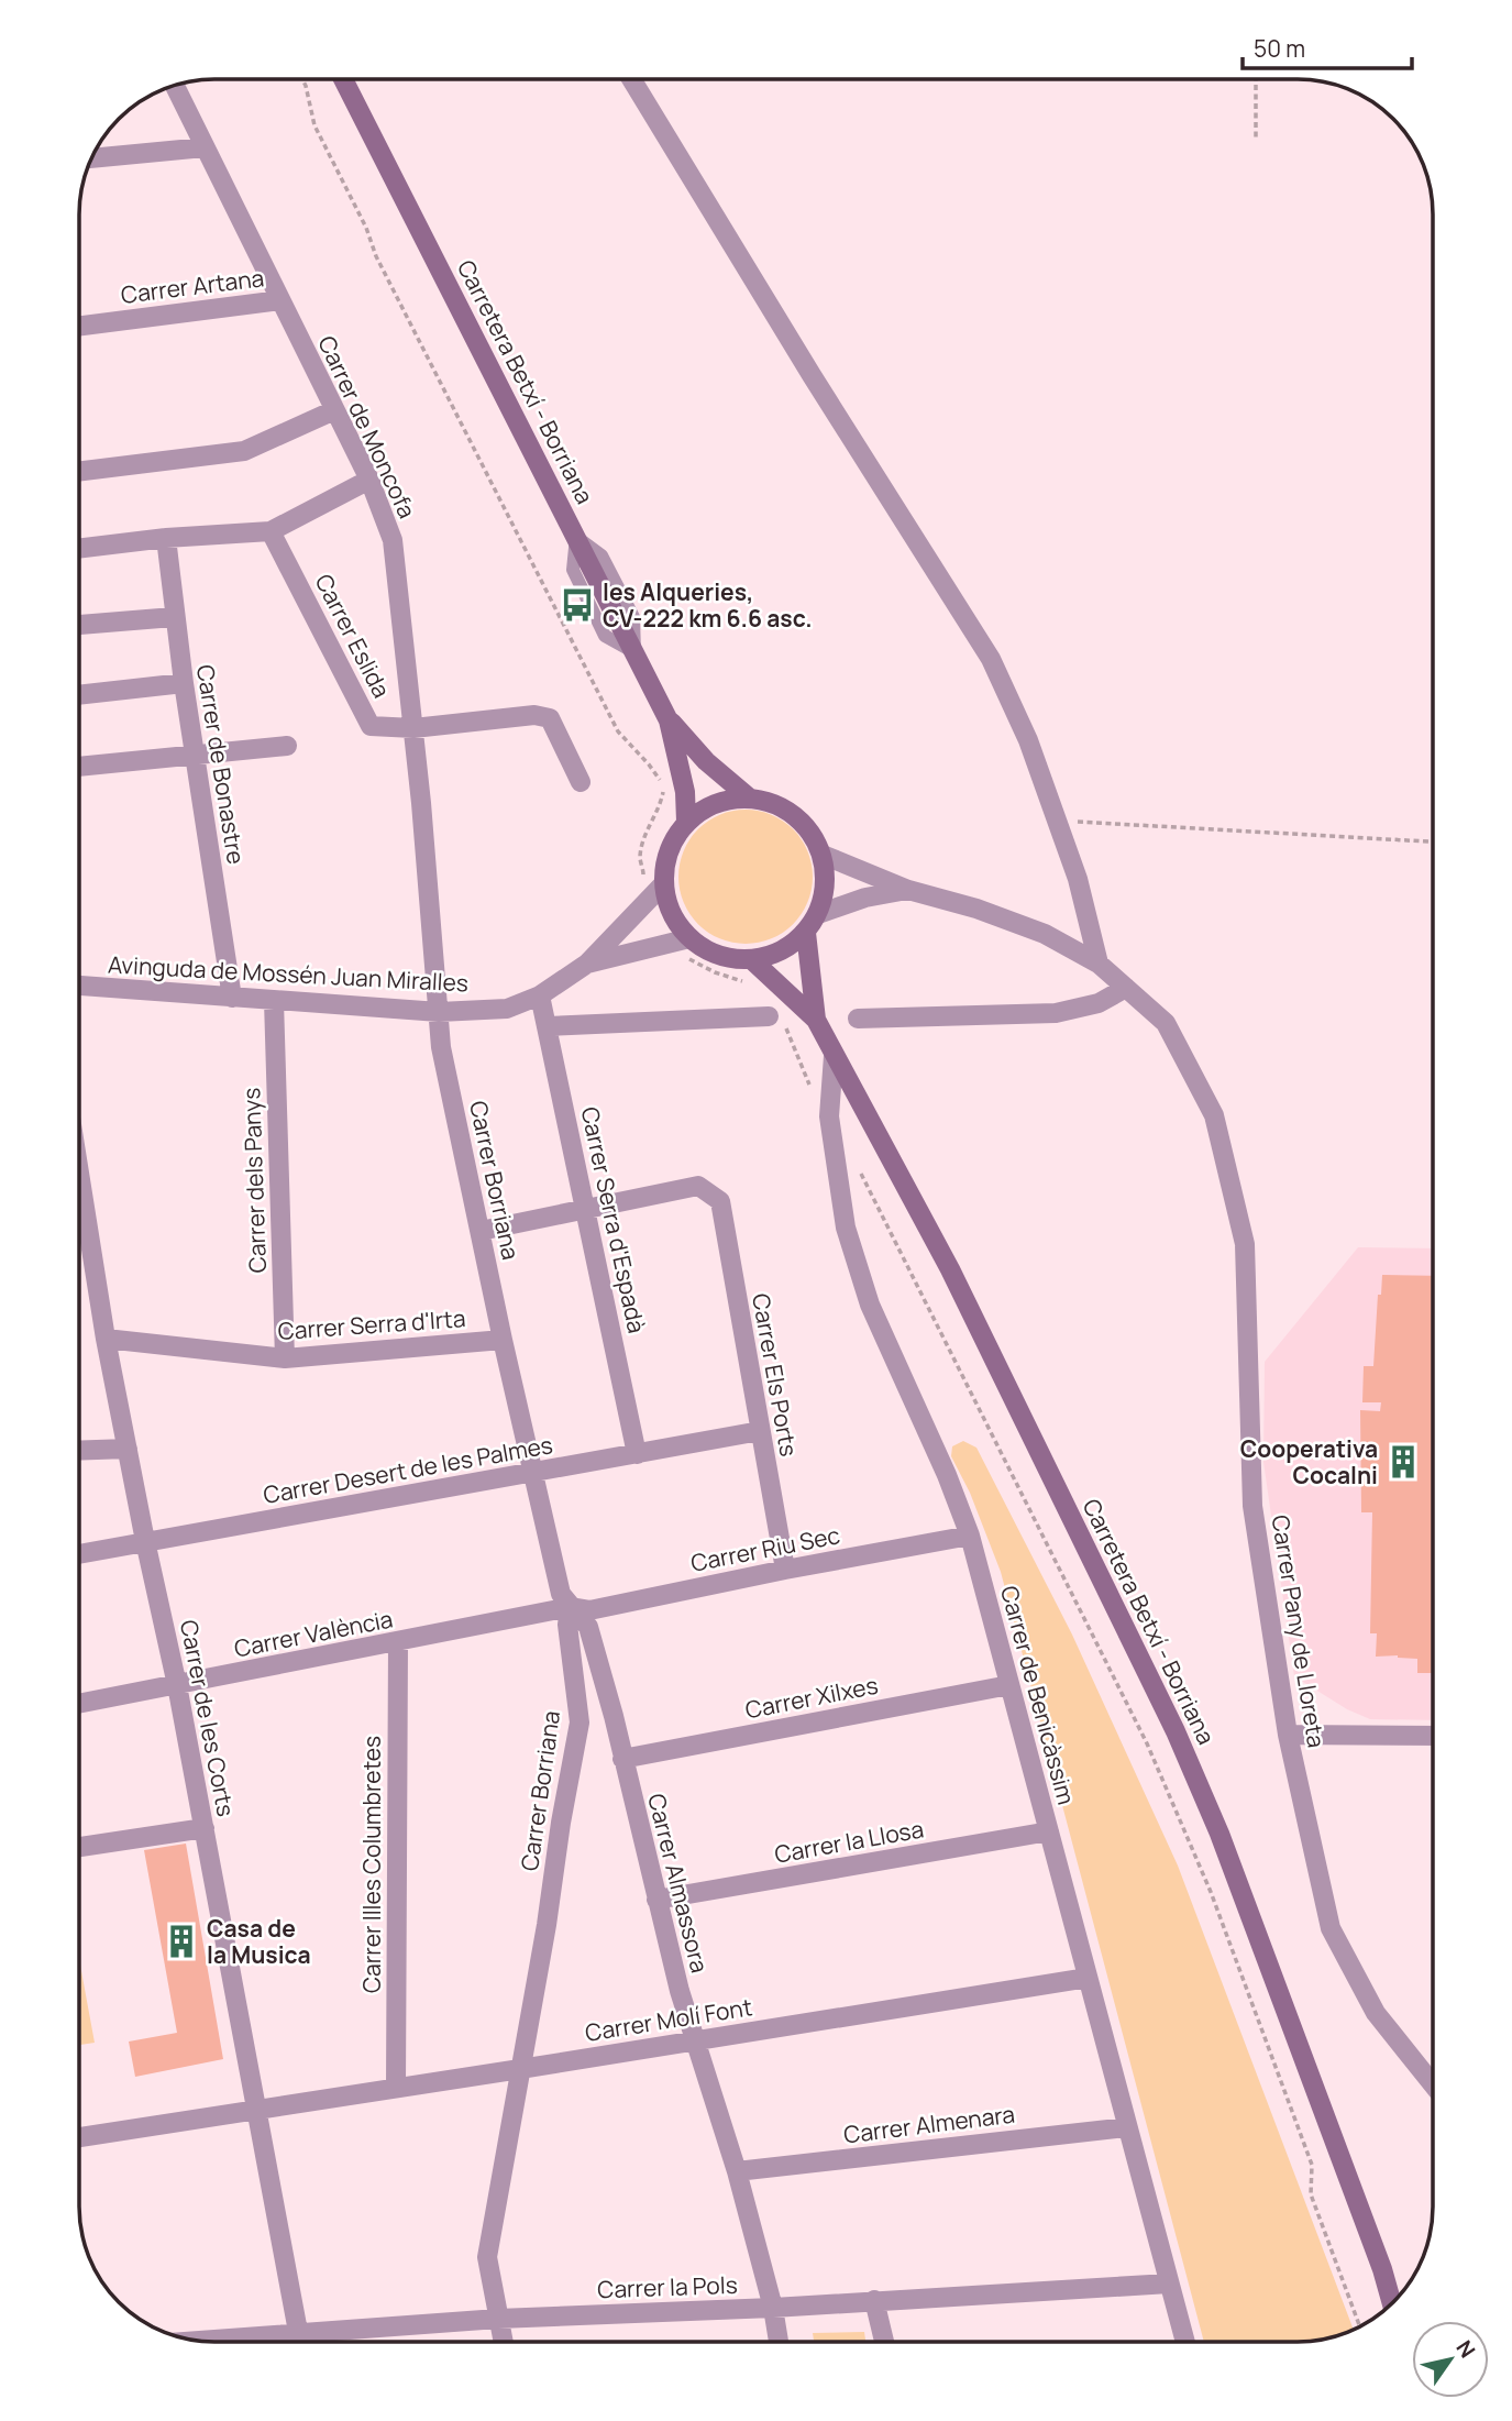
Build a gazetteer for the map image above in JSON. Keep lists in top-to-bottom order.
{
  "streets": {
    "main road": ["Carretera Betxí - Borriana"],
    "street": [
      "Carrer Artana",
      "Carrer de Moncofa",
      "Carrer Eslida",
      "Carrer de Bonastre",
      "Avinguda de Mossén Juan Miralles",
      "Carrer dels Panys",
      "Carrer Borriana",
      "Carrer Serra d'Espadà",
      "Carrer Serra d'Irta",
      "Carrer Els Ports",
      "Carrer Desert de les Palmes",
      "Carrer Riu Sec",
      "Carrer Pany de Lloreta",
      "Carrer València",
      "Carrer de Benicàssim",
      "Carrer Xilxes",
      "Carrer de les Corts",
      "Carrer la Llosa",
      "Carrer Illes Columbretes",
      "Carrer Almassora",
      "Carrer Molí Font",
      "Carrer Almenara",
      "Carrer la Pols"
    ]
  },
  "crossings": [
    ["Carrer Artana", "Carrer de Moncofa"],
    ["Carretera Betxí - Borriana", "Avinguda de Mossén Juan Miralles"],
    ["Carretera Betxí - Borriana", "Carrer Pany de Lloreta"],
    ["Carretera Betxí - Borriana", "Carrer de Benicàssim"],
    ["Carrer de Moncofa", "Carrer Eslida"],
    ["Carrer de Moncofa", "Avinguda de Mossén Juan Miralles"],
    ["Carrer de Moncofa", "Carrer Borriana"],
    ["Carrer de Bonastre", "Avinguda de Mossén Juan Miralles"],
    ["Avinguda de Mossén Juan Miralles", "Carrer dels Panys"],
    ["Avinguda de Mossén Juan Miralles", "Carrer Borriana"],
    ["Avinguda de Mossén Juan Miralles", "Carrer Serra d'Espadà"],
    ["Avinguda de Mossén Juan Miralles", "Carrer Pany de Lloreta"],
    ["Carrer dels Panys", "Carrer Serra d'Irta"],
    ["Carrer Borriana", "Carrer Serra d'Irta"],
    ["Carrer Borriana", "Carrer Desert de les Palmes"],
    ["Carrer Borriana", "Carrer Riu Sec"],
    ["Carrer Borriana", "Carrer València"],
    ["Carrer Borriana", "Carrer Almassora"],
    ["Carrer Borriana", "Carrer Molí Font"],
    ["Carrer Borriana", "Carrer la Pols"],
    ["Carrer Serra d'Espadà", "Carrer Els Ports"],
    ["Carrer Serra d'Espadà", "Carrer Desert de les Palmes"],
    ["Carrer Serra d'Irta", "Carrer de les Corts"],
    ["Carrer Els Ports", "Carrer Desert de les Palmes"],
    ["Carrer Els Ports", "Carrer Riu Sec"],
    ["Carrer Desert de les Palmes", "Carrer de les Corts"],
    ["Carrer Riu Sec", "Carrer València"],
    ["Carrer Riu Sec", "Carrer de Benicàssim"],
    ["Carrer Riu Sec", "Carrer Almassora"],
    ["Carrer València", "Carrer de les Corts"],
    ["Carrer València", "Carrer Illes Columbretes"],
    ["Carrer València", "Carrer Almassora"],
    ["Carrer de Benicàssim", "Carrer Xilxes"],
    ["Carrer de Benicàssim", "Carrer la Llosa"],
    ["Carrer de Benicàssim", "Carrer Molí Font"],
    ["Carrer de Benicàssim", "Carrer Almenara"],
    ["Carrer de Benicàssim", "Carrer la Pols"],
    ["Carrer Xilxes", "Carrer Almassora"],
    ["Carrer de les Corts", "Carrer Molí Font"],
    ["Carrer de les Corts", "Carrer la Pols"],
    ["Carrer la Llosa", "Carrer Almassora"],
    ["Carrer Illes Columbretes", "Carrer Molí Font"],
    ["Carrer Almassora", "Carrer Molí Font"],
    ["Carrer Almassora", "Carrer Almenara"],
    ["Carrer Almassora", "Carrer la Pols"]
  ],
  "places": {
    "bus stop": ["les Alqueries, CV-222 km 6.6 asc."],
    "building": ["Cooperativa Cocalni", "Casa de la Musica"]
  },
  "scale_bar": "50 m",
  "north": "top right"
}
